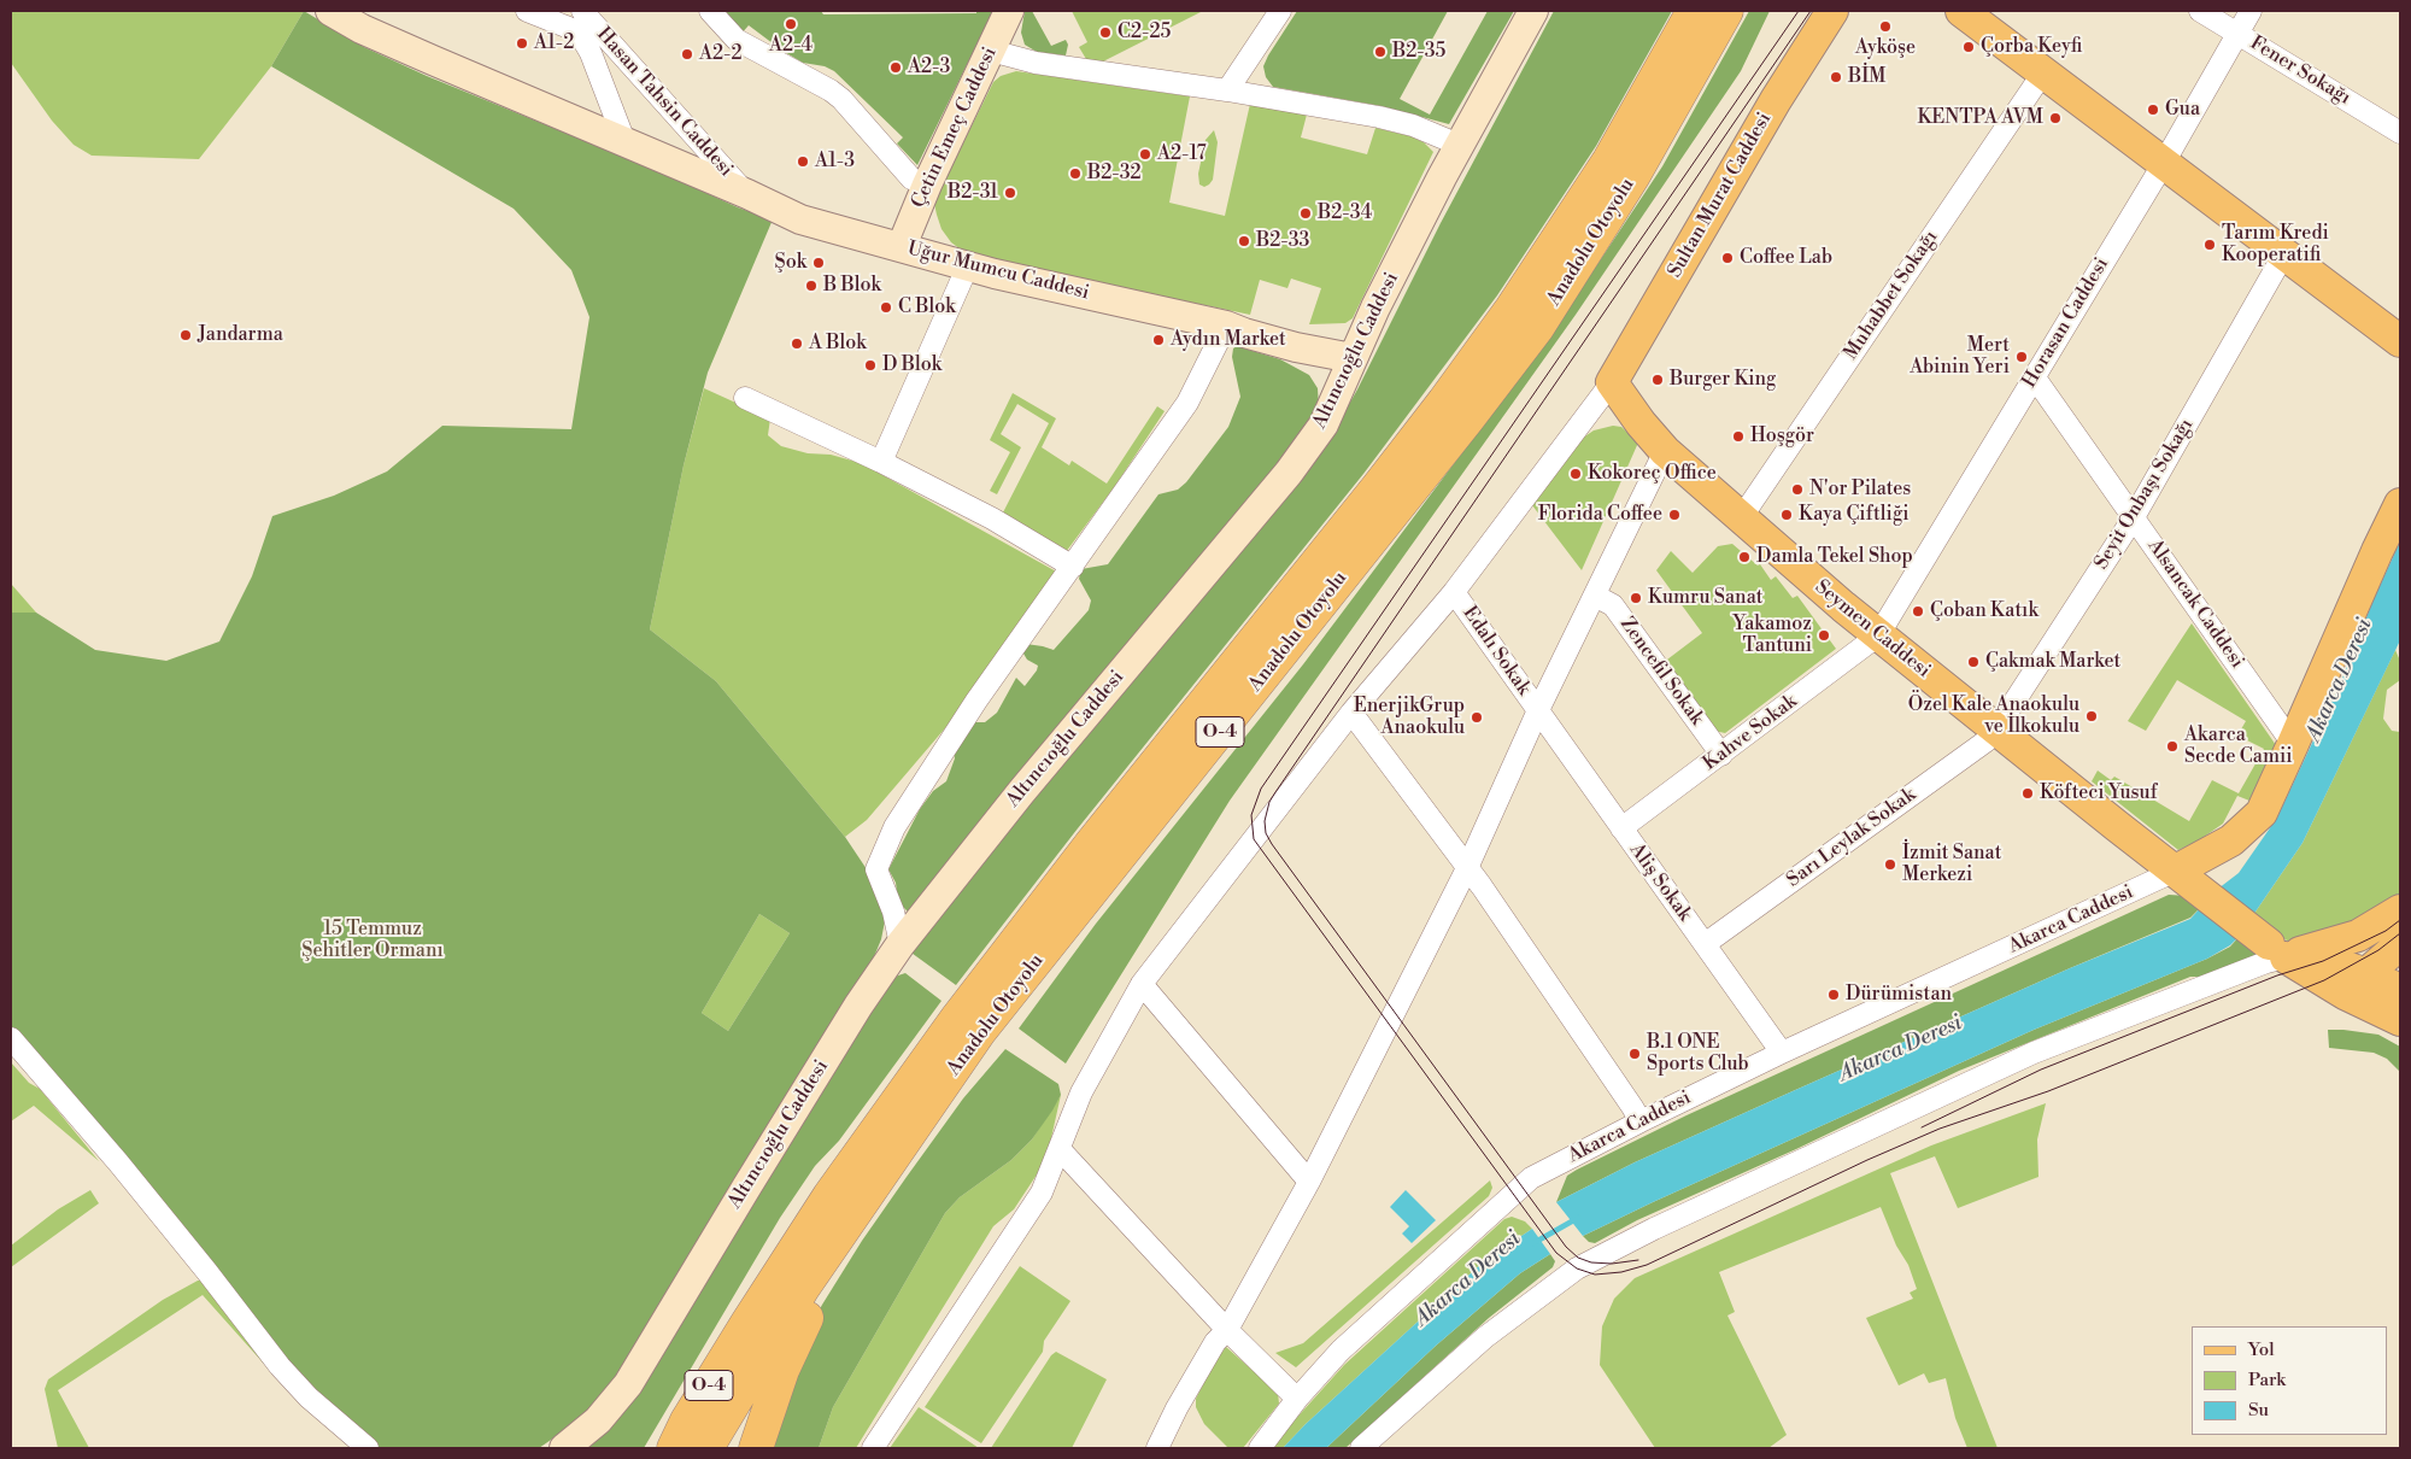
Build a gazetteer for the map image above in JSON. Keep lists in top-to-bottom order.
{
  "streets": {
    "highway": ["Anadolu Otoyolu", "O-4"],
    "main road": ["Sultan Murat Caddesi", "Seymen Caddesi"],
    "street": [
      "Fener Sokağı",
      "Hasan Tahsin Caddesi",
      "Çetin Emeç Caddesi",
      "Uğur Mumcu Caddesi",
      "Muhabbet Sokağı",
      "Horasan Caddesi",
      "Altıncıoğlu Caddesi",
      "Seyit Onbaşı Sokağı",
      "Alsancak Caddesi",
      "Edalı Sokak",
      "Zencefil Sokak",
      "Kahve Sokak",
      "Sarı Leylak Sokak",
      "Aliş Sokak",
      "Akarca Caddesi"
    ]
  },
  "crossings": [
    ["Fener Sokağı", "Horasan Caddesi"],
    ["Hasan Tahsin Caddesi", "Uğur Mumcu Caddesi"],
    ["Çetin Emeç Caddesi", "Uğur Mumcu Caddesi"],
    ["Sultan Murat Caddesi", "Seymen Caddesi"],
    ["Muhabbet Sokağı", "Seymen Caddesi"],
    ["Horasan Caddesi", "Alsancak Caddesi"],
    ["Horasan Caddesi", "Seymen Caddesi"],
    ["Horasan Caddesi", "Kahve Sokak"],
    ["Seyit Onbaşı Sokağı", "Alsancak Caddesi"],
    ["Seyit Onbaşı Sokağı", "Seymen Caddesi"],
    ["Seyit Onbaşı Sokağı", "Sarı Leylak Sokak"],
    ["Seymen Caddesi", "Kahve Sokak"],
    ["Seymen Caddesi", "Sarı Leylak Sokak"],
    ["Seymen Caddesi", "Akarca Caddesi"],
    ["Edalı Sokak", "Aliş Sokak"],
    ["Zencefil Sokak", "Kahve Sokak"],
    ["Kahve Sokak", "Aliş Sokak"],
    ["Sarı Leylak Sokak", "Aliş Sokak"],
    ["Aliş Sokak", "Akarca Caddesi"]
  ],
  "water": ["Akarca Deresi"],
  "parks": ["15 Temmuz Şehitler Ormanı"],
  "places": [
    "A2-4",
    "Ayköşe",
    "C2-25",
    "A1-2",
    "Çorba Keyfi",
    "B2-35",
    "A2-2",
    "A2-3",
    "BİM",
    "Gua",
    "KENTPA AVM",
    "A2-17",
    "A1-3",
    "B2-32",
    "B2-31",
    "B2-34",
    "B2-33",
    "Tarım Kredi Kooperatifi",
    "Coffee Lab",
    "Şok",
    "B Blok",
    "C Blok",
    "Jandarma",
    "Aydın Market",
    "A Blok",
    "Mert Abinin Yeri",
    "D Blok",
    "Burger King",
    "Hoşgör",
    "Kokoreç Office",
    "N'or Pilates",
    "Florida Coffee",
    "Kaya Çiftliği",
    "Damla Tekel Shop",
    "Kumru Sanat",
    "Çoban Katık",
    "Yakamoz Tantuni",
    "Çakmak Market",
    "Özel Kale Anaokulu ve İlkokulu",
    "EnerjikGrup Anaokulu",
    "Akarca Secde Camii",
    "Köfteci Yusuf",
    "İzmit Sanat Merkezi",
    "Dürümistan",
    "B.1 ONE Sports Club"
  ],
  "legend": ["Yol", "Park", "Su"]
}
